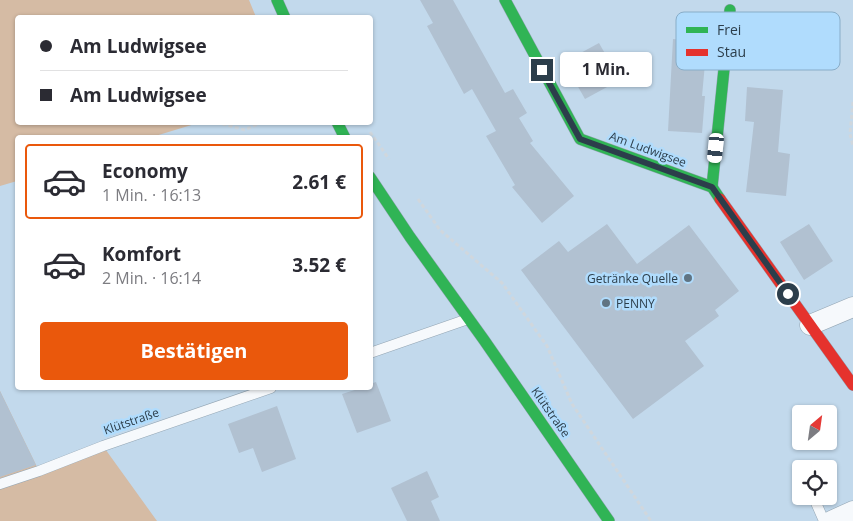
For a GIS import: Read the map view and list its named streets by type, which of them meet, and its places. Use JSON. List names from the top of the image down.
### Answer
{
  "streets": {
    "street": ["Am Ludwigsee", "Klütstraße"]
  },
  "places": ["Getränke Quelle", "PENNY"],
  "legend": ["Frei", "Stau"],
  "north": "top right",
  "page": {
    "banner": ["Am Ludwigsee", "Am Ludwigsee"],
    "bubble": "1 Min.",
    "list": [
      {
        "name": "Economy",
        "note": "1 Min. · 16:13",
        "value": "2.61 €"
      },
      {
        "name": "Komfort",
        "note": "2 Min. · 16:14",
        "value": "3.52 €"
      }
    ],
    "buttons": "Bestätigen"
  }
}
